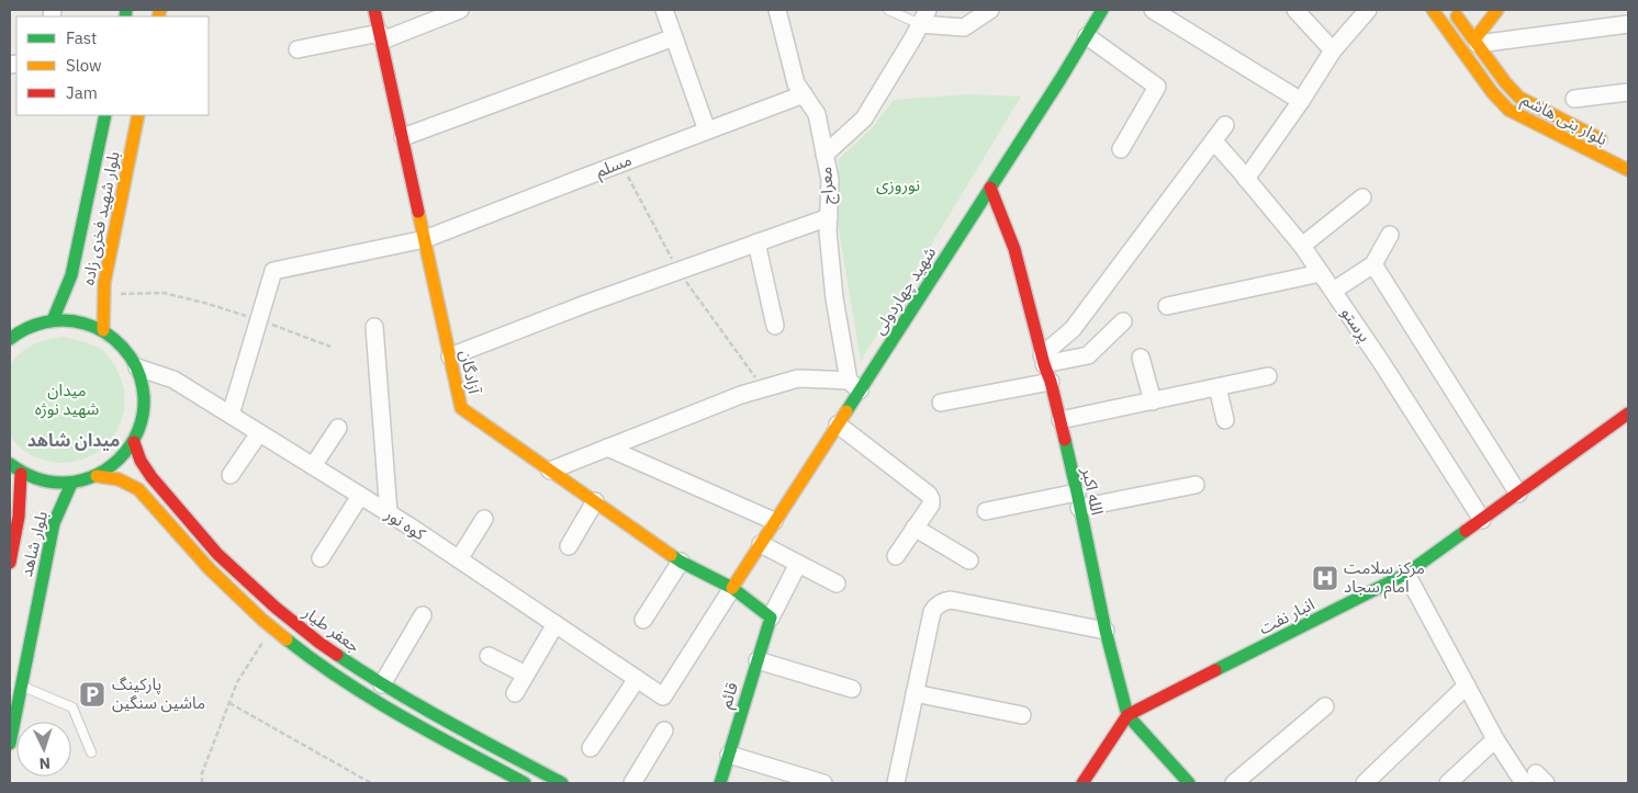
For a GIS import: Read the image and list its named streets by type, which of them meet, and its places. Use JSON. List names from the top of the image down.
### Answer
{
  "streets": {
    "street": [
      "بلوار بنی هاشم",
      "مسلم",
      "معراج",
      "بلوار شهید فخری زاده",
      "شهید چهاردولی",
      "پرستو",
      "آزادگان",
      "الله اکبر",
      "کوه نور",
      "بلوار شاهد",
      "انبار نفت",
      "جعفر طیار",
      "قائم"
    ]
  },
  "crossings": [
    ["مسلم", "آزادگان"],
    ["معراج", "شهید چهاردولی"],
    ["شهید چهاردولی", "آزادگان"],
    ["شهید چهاردولی", "الله اکبر"],
    ["شهید چهاردولی", "کوه نور"],
    ["پرستو", "انبار نفت"],
    ["آزادگان", "کوه نور"],
    ["آزادگان", "قائم"],
    ["الله اکبر", "انبار نفت"]
  ],
  "districts": ["میدان شاهد"],
  "parks": ["نوروزی", "میدان شهید نوژه"],
  "places": {
    "hospital": ["مرکز سلامت امام سجاد"],
    "parking": ["پارکینگ ماشین سنگین"]
  },
  "legend": ["Fast", "Slow", "Jam"],
  "north": "bottom"
}
